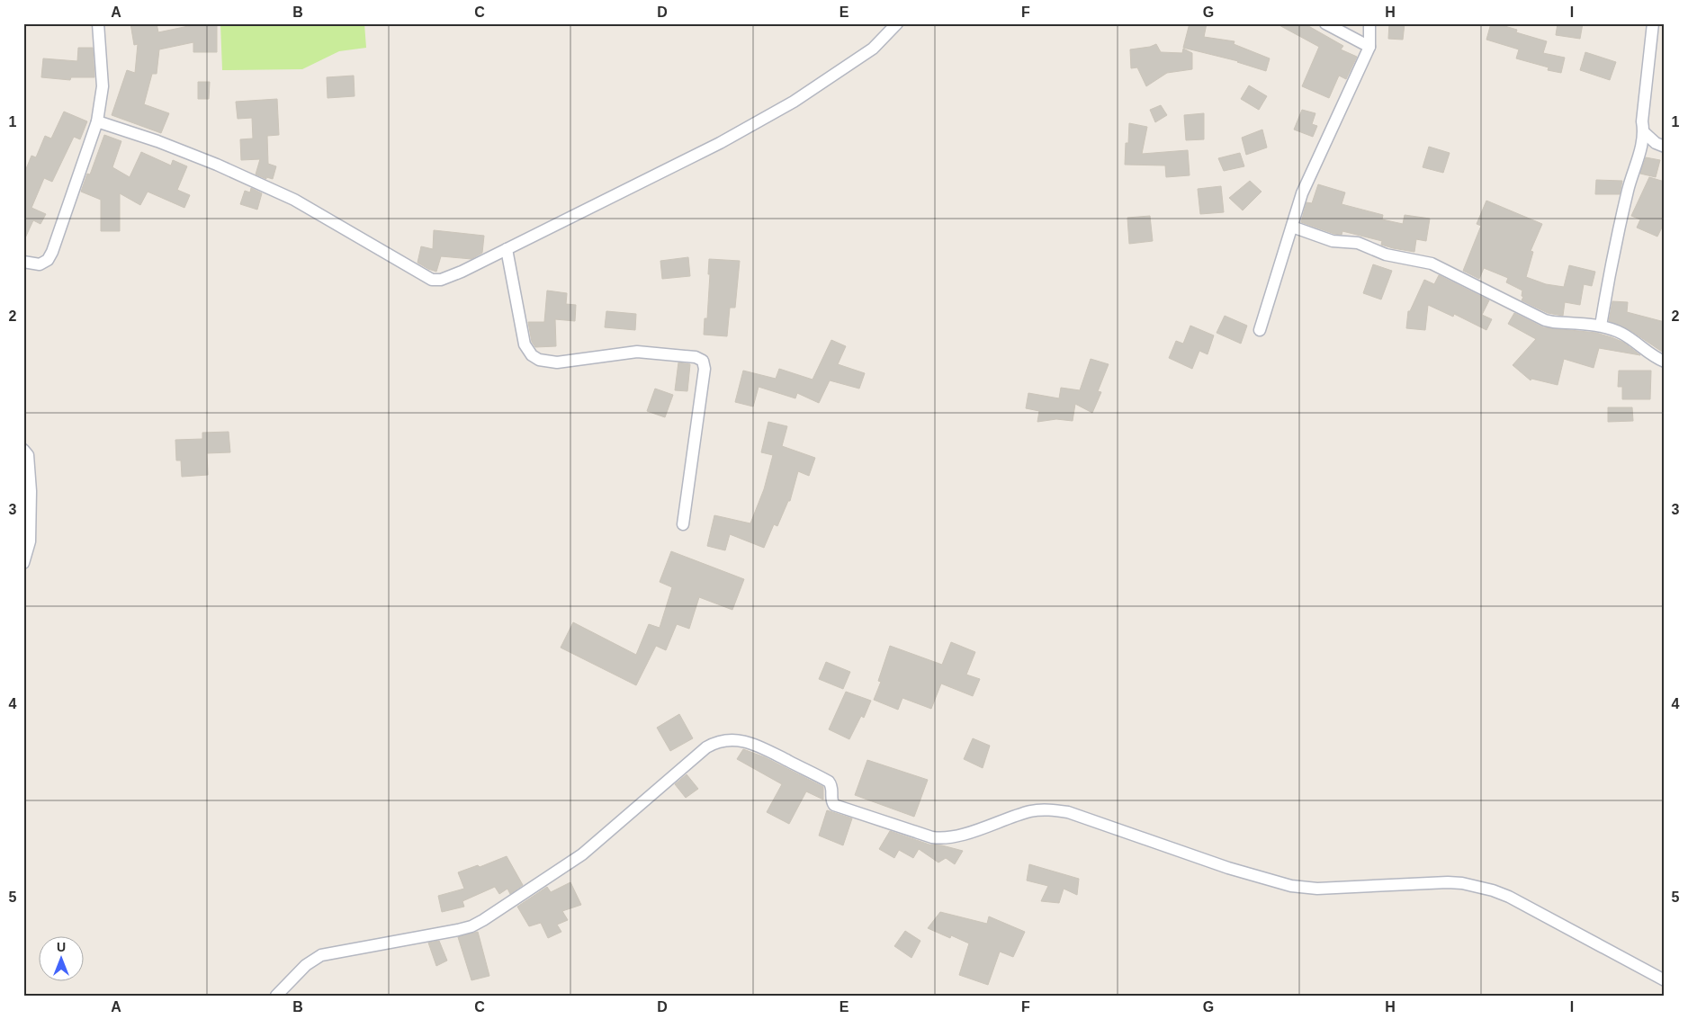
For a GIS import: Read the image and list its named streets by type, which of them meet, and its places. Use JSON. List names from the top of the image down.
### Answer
{
  "north": "top",
  "grid": {
    "columns": [
      "A",
      "B",
      "C",
      "D",
      "E",
      "F",
      "G",
      "H",
      "I"
    ],
    "rows": [
      "1",
      "2",
      "3",
      "4",
      "5"
    ]
  }
}
